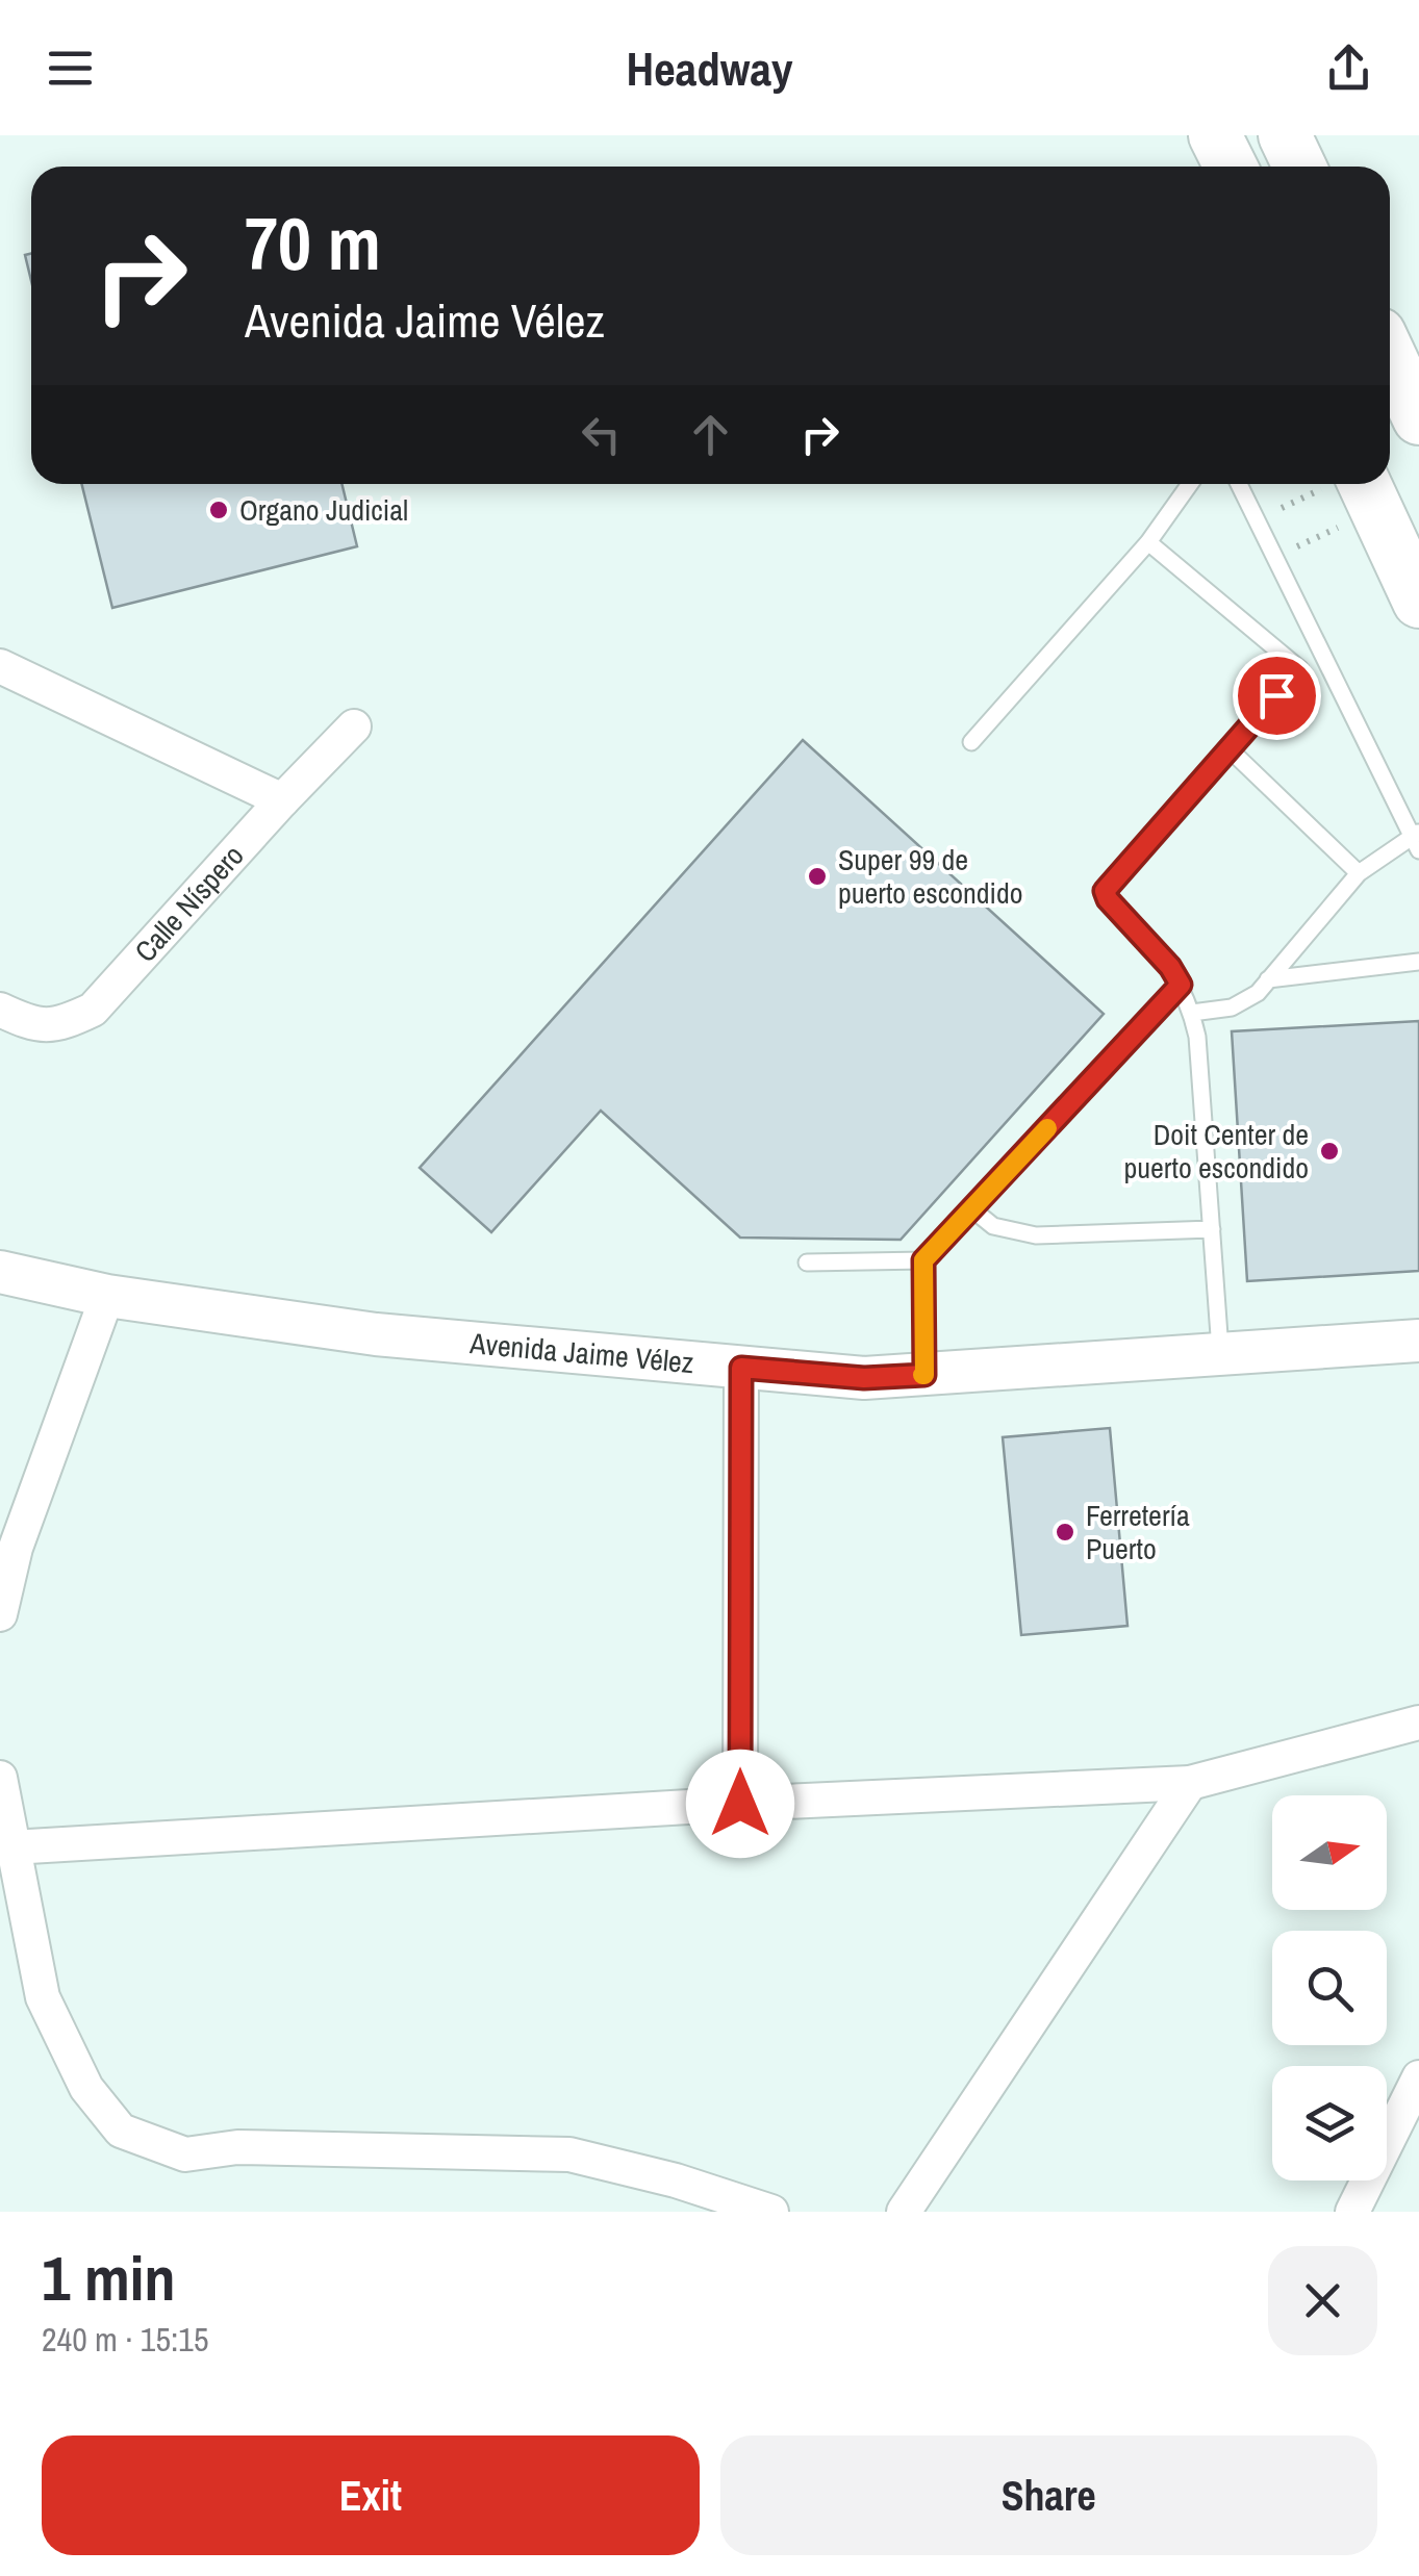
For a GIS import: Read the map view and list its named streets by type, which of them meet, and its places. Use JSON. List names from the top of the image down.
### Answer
{
  "streets": {
    "street": ["Calle Níspero", "Avenida Jaime Vélez"]
  },
  "places": [
    "Organo Judicial",
    "Super 99 de puerto escondido",
    "Doit Center de puerto escondido",
    "Ferretería Puerto"
  ],
  "north": "right",
  "page": {
    "header": "Headway",
    "turn": ["70 m", "Avenida Jaime Vélez"],
    "heading": ["1 min", "240 m · 15:15"],
    "buttons": ["Exit", "Share"]
  }
}
